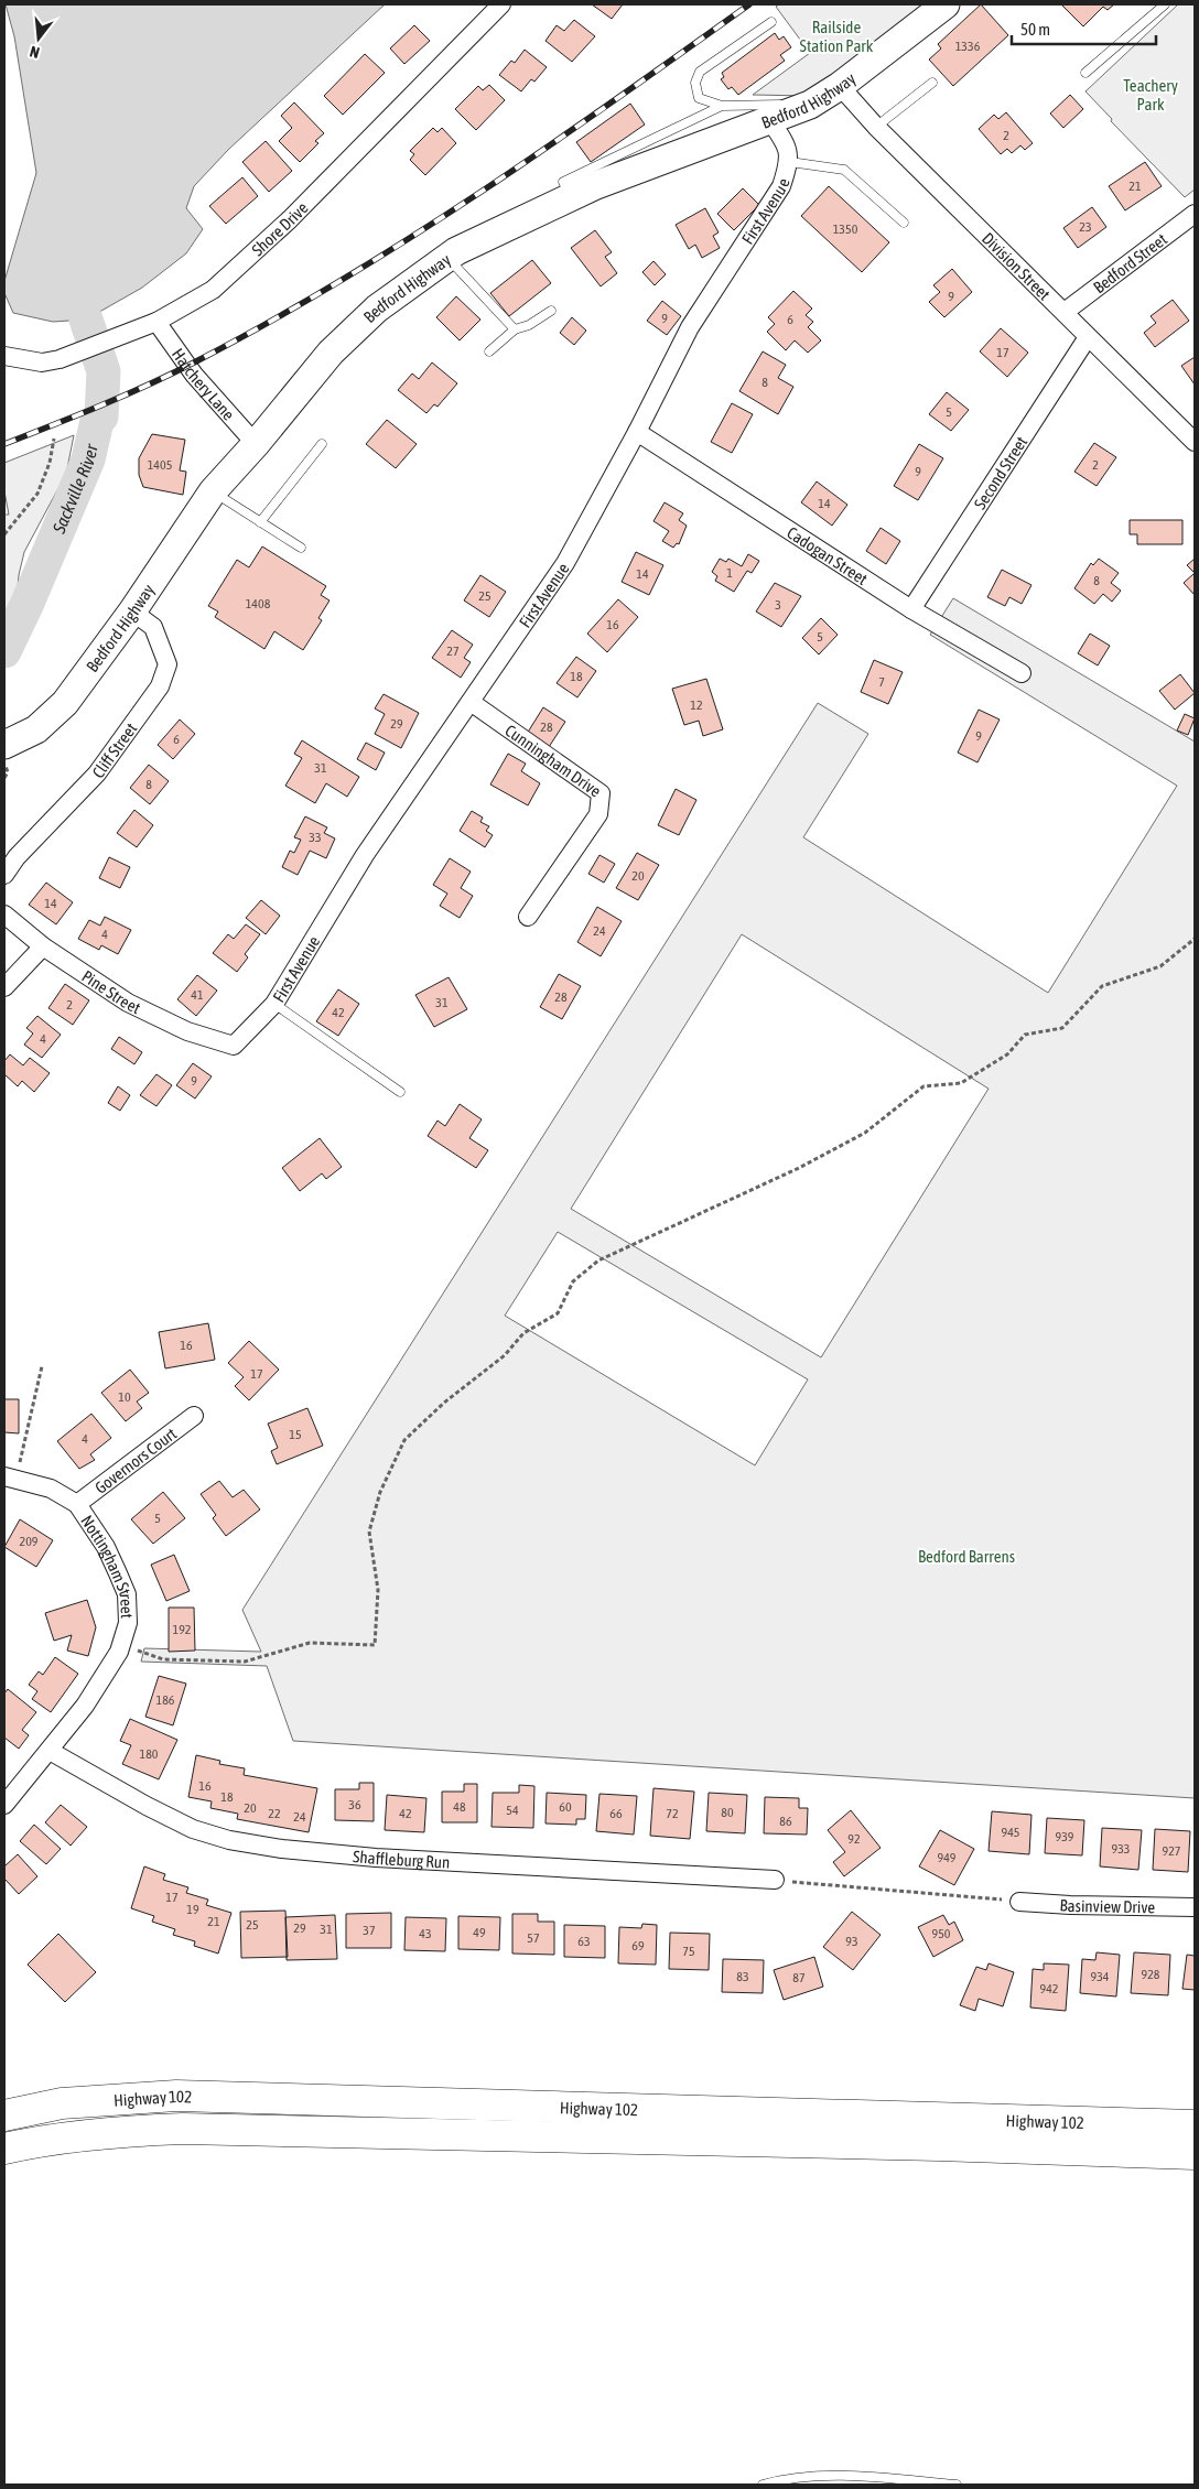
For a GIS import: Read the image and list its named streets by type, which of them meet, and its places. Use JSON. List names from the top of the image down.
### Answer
{
  "streets": {
    "highway": ["Highway 102"],
    "main road": ["Bedford Highway"],
    "street": [
      "First Avenue",
      "Shore Drive",
      "Bedford Street",
      "Division Street",
      "Hatchery Lane",
      "Second Street",
      "Cadogan Street",
      "Cliff Street",
      "Cunningham Drive",
      "Pine Street",
      "Governors Court",
      "Nottingham Street",
      "Shaffleburg Run",
      "Basinview Drive"
    ]
  },
  "crossings": [
    ["Bedford Highway", "First Avenue"],
    ["Bedford Highway", "Division Street"],
    ["Bedford Highway", "Hatchery Lane"],
    ["Bedford Highway", "Cliff Street"],
    ["First Avenue", "Cadogan Street"],
    ["First Avenue", "Cunningham Drive"],
    ["First Avenue", "Pine Street"],
    ["Shore Drive", "Hatchery Lane"],
    ["Bedford Street", "Division Street"],
    ["Division Street", "Second Street"],
    ["Second Street", "Cadogan Street"],
    ["Governors Court", "Nottingham Street"],
    ["Nottingham Street", "Shaffleburg Run"]
  ],
  "water": ["Sackville River"],
  "parks": ["Railside Station Park", "Teachery Park", "Bedford Barrens"],
  "house_numbers": [
    "1336",
    "2",
    "21",
    "23",
    "1350",
    "9",
    "9",
    "6",
    "17",
    "8",
    "5",
    "1405",
    "2",
    "9",
    "14",
    "1",
    "14",
    "8",
    "25",
    "1408",
    "3",
    "16",
    "5",
    "27",
    "18",
    "7",
    "12",
    "29",
    "28",
    "9",
    "6",
    "31",
    "8",
    "33",
    "20",
    "14",
    "24",
    "4",
    "41",
    "28",
    "31",
    "2",
    "42",
    "4",
    "9",
    "16",
    "17",
    "10",
    "15",
    "4",
    "5",
    "209",
    "192",
    "186",
    "180",
    "16",
    "18",
    "36",
    "48",
    "60",
    "20",
    "54",
    "80",
    "22",
    "42",
    "66",
    "72",
    "24",
    "86",
    "945",
    "939",
    "92",
    "933",
    "927",
    "949",
    "17",
    "19",
    "21",
    "25",
    "29",
    "31",
    "37",
    "49",
    "43",
    "950",
    "57",
    "63",
    "93",
    "69",
    "75",
    "928",
    "83",
    "934",
    "87",
    "942"
  ],
  "scale_bar": "50 m",
  "north": "bottom"
}
